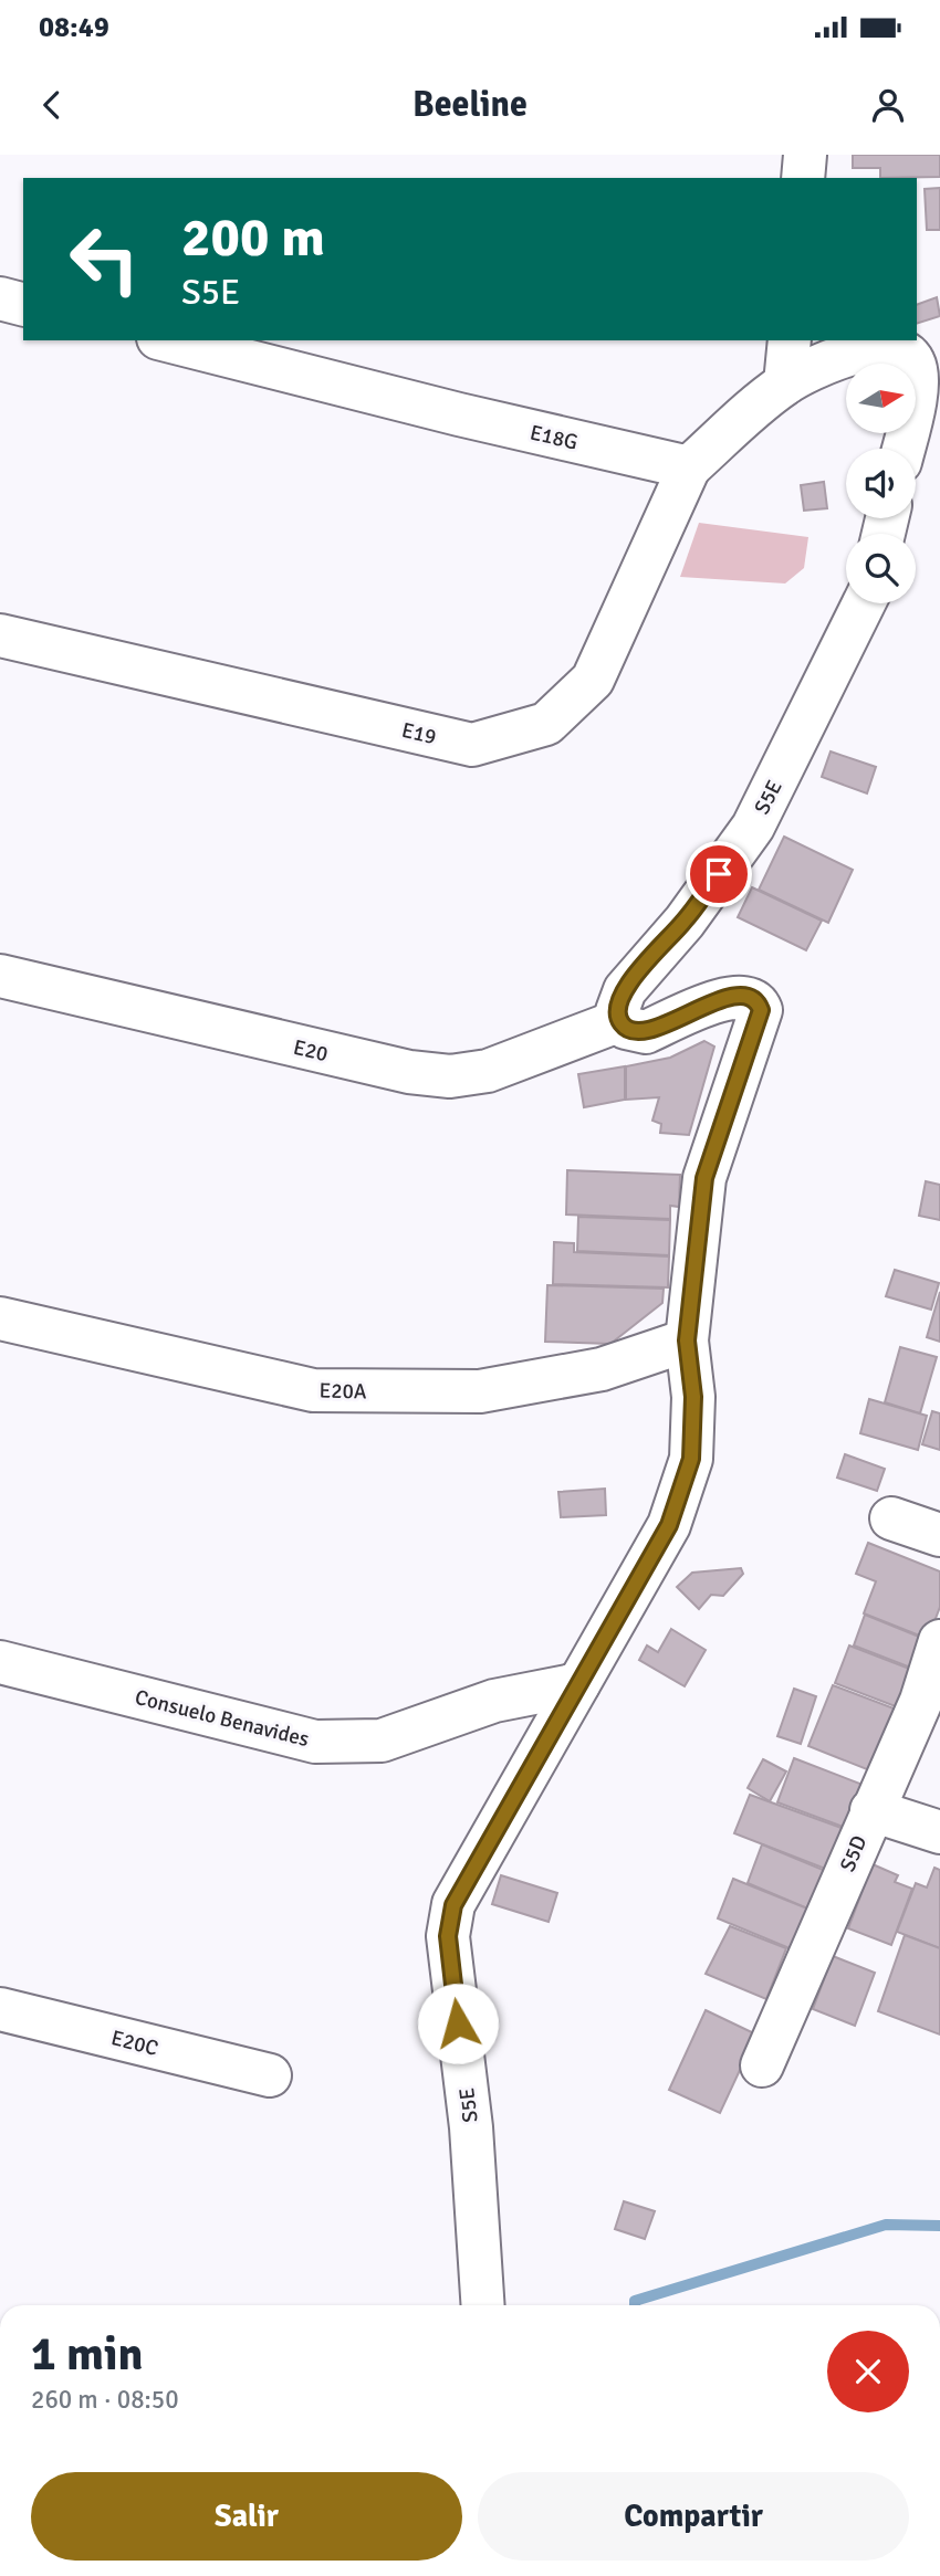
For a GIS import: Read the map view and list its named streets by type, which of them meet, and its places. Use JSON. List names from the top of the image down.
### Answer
{
  "streets": {
    "street": [
      "E18G",
      "E19",
      "S5E",
      "E20",
      "E20A",
      "Consuelo Benavides",
      "S5D",
      "E20C"
    ]
  },
  "crossings": [
    ["E18G", "E19"],
    ["S5E", "E20"],
    ["S5E", "E20A"],
    ["S5E", "Consuelo Benavides"]
  ],
  "north": "right",
  "page": {
    "status": "08:49",
    "header": "Beeline",
    "turn": ["200 m", "S5E"],
    "heading": ["1 min", "260 m · 08:50"],
    "buttons": ["Salir", "Compartir"]
  }
}
